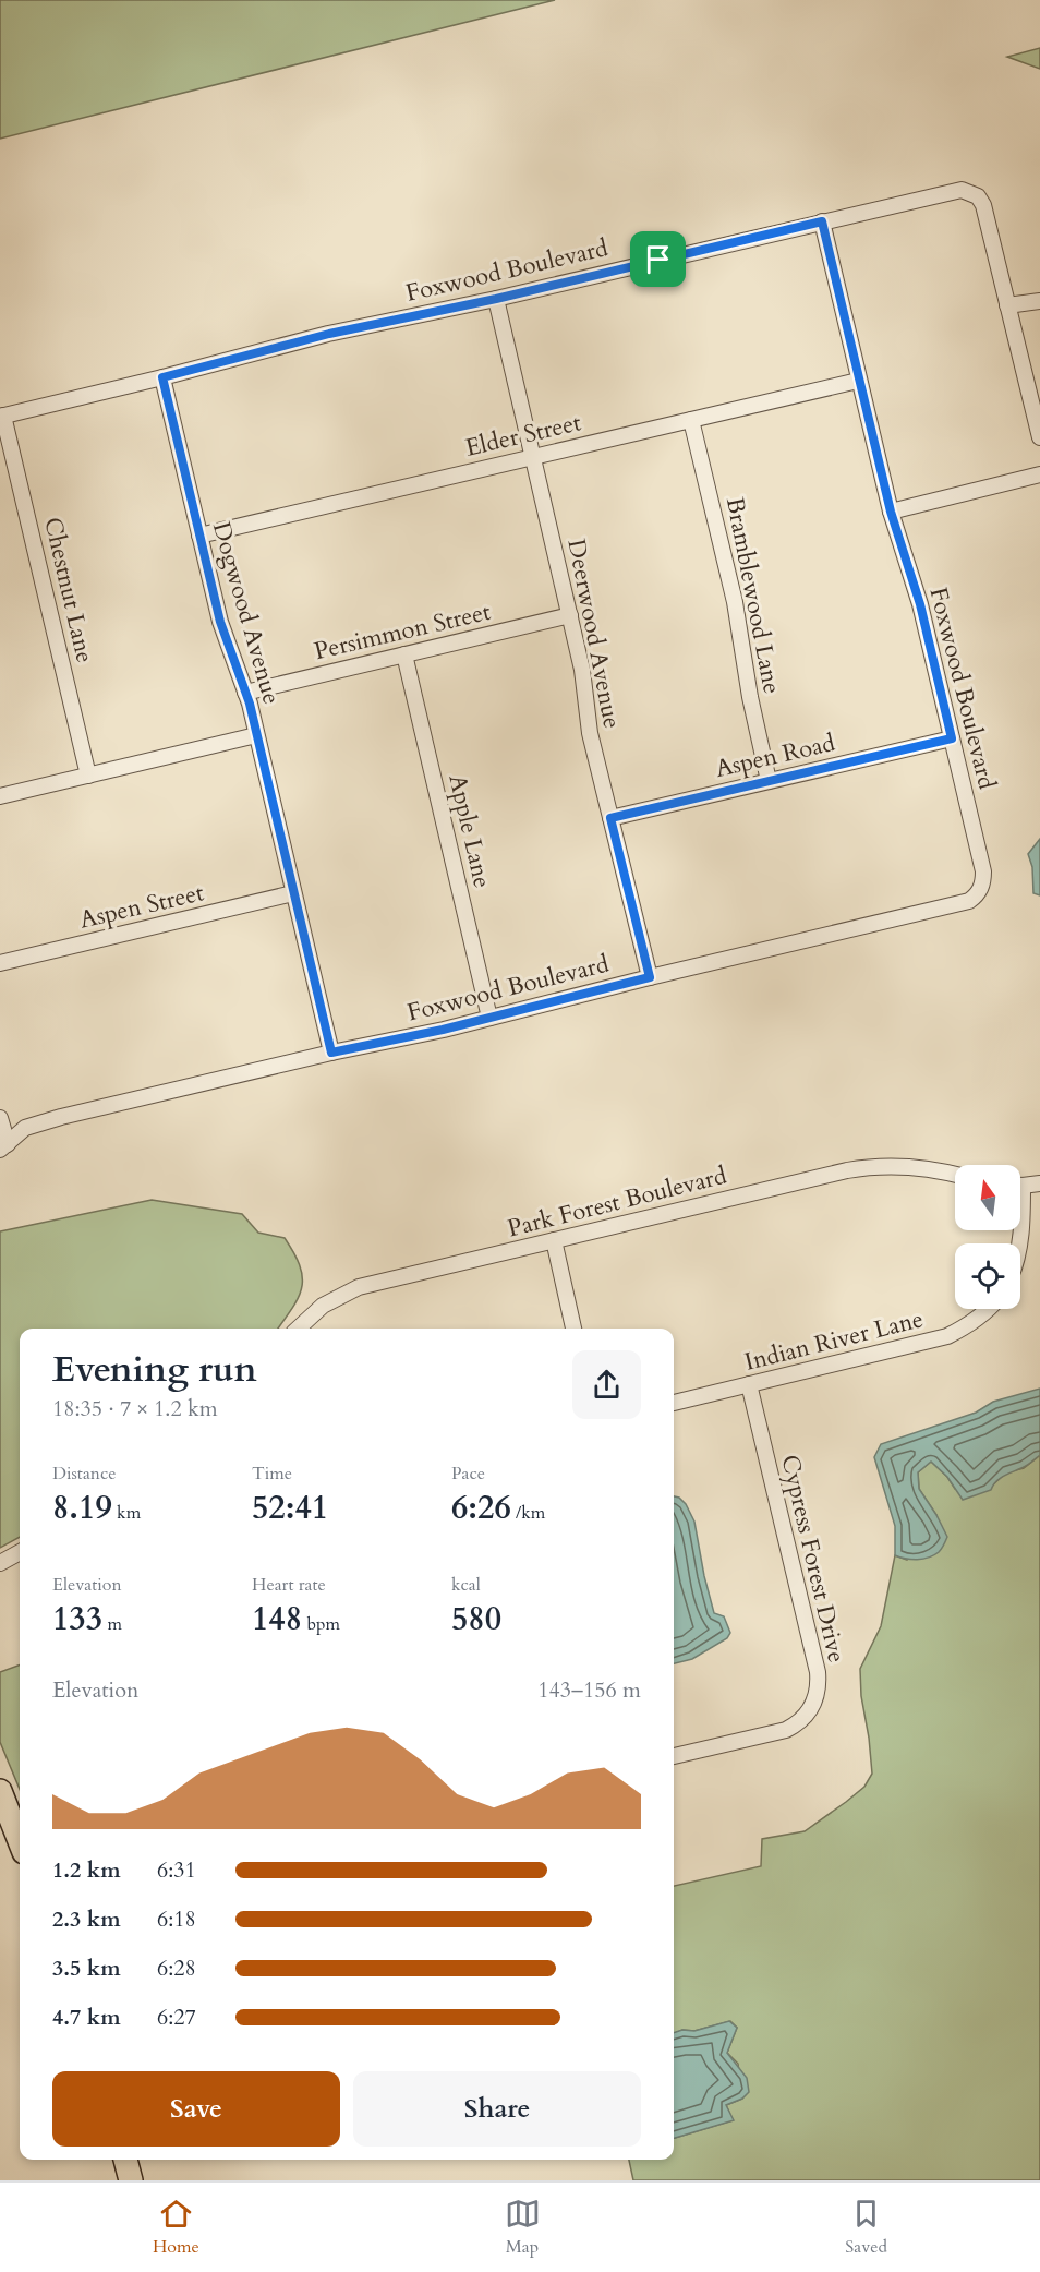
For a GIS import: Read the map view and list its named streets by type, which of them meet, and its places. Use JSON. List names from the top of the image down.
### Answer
{
  "streets": {
    "street": [
      "Foxwood Boulevard",
      "Elder Street",
      "Chestnut Lane",
      "Bramblewood Lane",
      "Dogwood Avenue",
      "Persimmon Street",
      "Deerwood Avenue",
      "Aspen Road",
      "Apple Lane",
      "Aspen Street",
      "Park Forest Boulevard",
      "Indian River Lane",
      "Cypress Forest Drive"
    ]
  },
  "crossings": [
    ["Foxwood Boulevard", "Elder Street"],
    ["Foxwood Boulevard", "Chestnut Lane"],
    ["Foxwood Boulevard", "Dogwood Avenue"],
    ["Foxwood Boulevard", "Deerwood Avenue"],
    ["Foxwood Boulevard", "Aspen Road"],
    ["Foxwood Boulevard", "Apple Lane"],
    ["Elder Street", "Bramblewood Lane"],
    ["Elder Street", "Dogwood Avenue"],
    ["Elder Street", "Deerwood Avenue"],
    ["Bramblewood Lane", "Aspen Road"],
    ["Dogwood Avenue", "Persimmon Street"],
    ["Dogwood Avenue", "Aspen Street"],
    ["Persimmon Street", "Deerwood Avenue"],
    ["Persimmon Street", "Apple Lane"],
    ["Deerwood Avenue", "Aspen Road"],
    ["Indian River Lane", "Cypress Forest Drive"]
  ],
  "north": "top",
  "page": {
    "heading": ["Evening run", "18:35 · 7 × 1.2 km"],
    "stats": [
      ["Distance", "8.19 km"],
      ["Time", "52:41"],
      ["Pace", "6:26 /km"],
      ["Elevation", "133 m"],
      ["Heart rate", "148 bpm"],
      ["kcal", "580"]
    ],
    "chart": ["Elevation", "143–156 m"],
    "list": [
      {
        "name": "1.2 km",
        "note": "6:31"
      },
      {
        "name": "2.3 km",
        "note": "6:18"
      },
      {
        "name": "3.5 km",
        "note": "6:28"
      },
      {
        "name": "4.7 km",
        "note": "6:27"
      }
    ],
    "buttons": ["Save", "Share"],
    "tabs": ["Home", "Map", "Saved"]
  }
}
